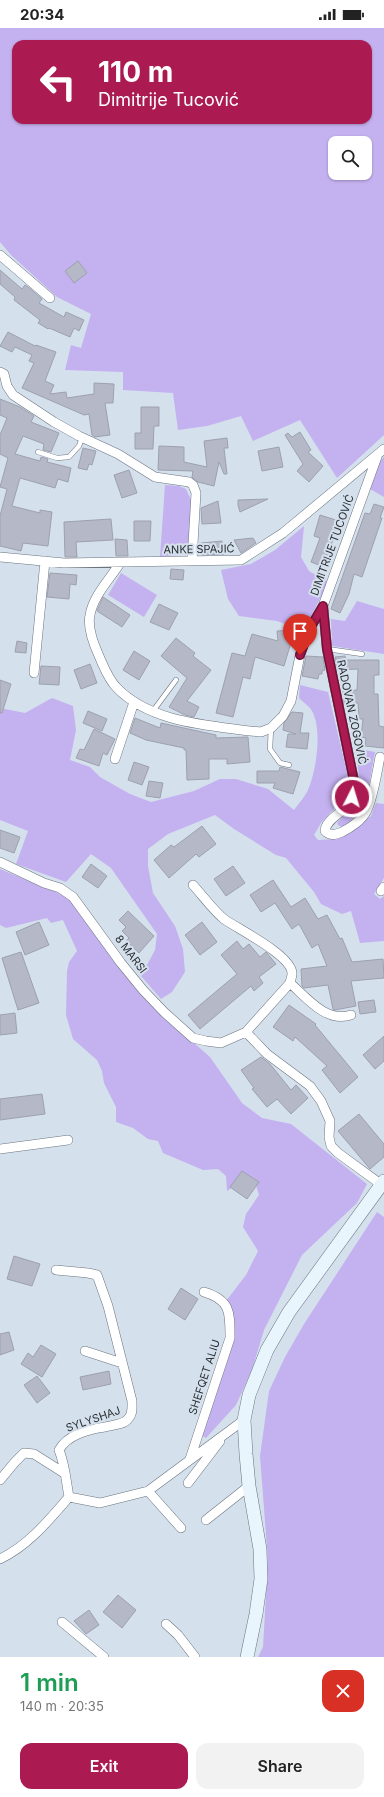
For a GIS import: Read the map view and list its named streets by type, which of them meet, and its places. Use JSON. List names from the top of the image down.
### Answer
{
  "streets": {
    "street": [
      "DIMITRIJE TUCOVIĆ",
      "ANKE SPAJIĆ",
      "RADOVAN ZOGOVIĆ",
      "8 MARSI",
      "SHEFQET ALIU",
      "SYLYSHAJ"
    ]
  },
  "crossings": [
    ["DIMITRIJE TUCOVIĆ", "ANKE SPAJIĆ"],
    ["DIMITRIJE TUCOVIĆ", "RADOVAN ZOGOVIĆ"]
  ],
  "page": {
    "status": "20:34",
    "turn": ["110 m", "Dimitrije Tucović"],
    "heading": ["1 min", "140 m · 20:35"],
    "buttons": ["Exit", "Share"]
  }
}
